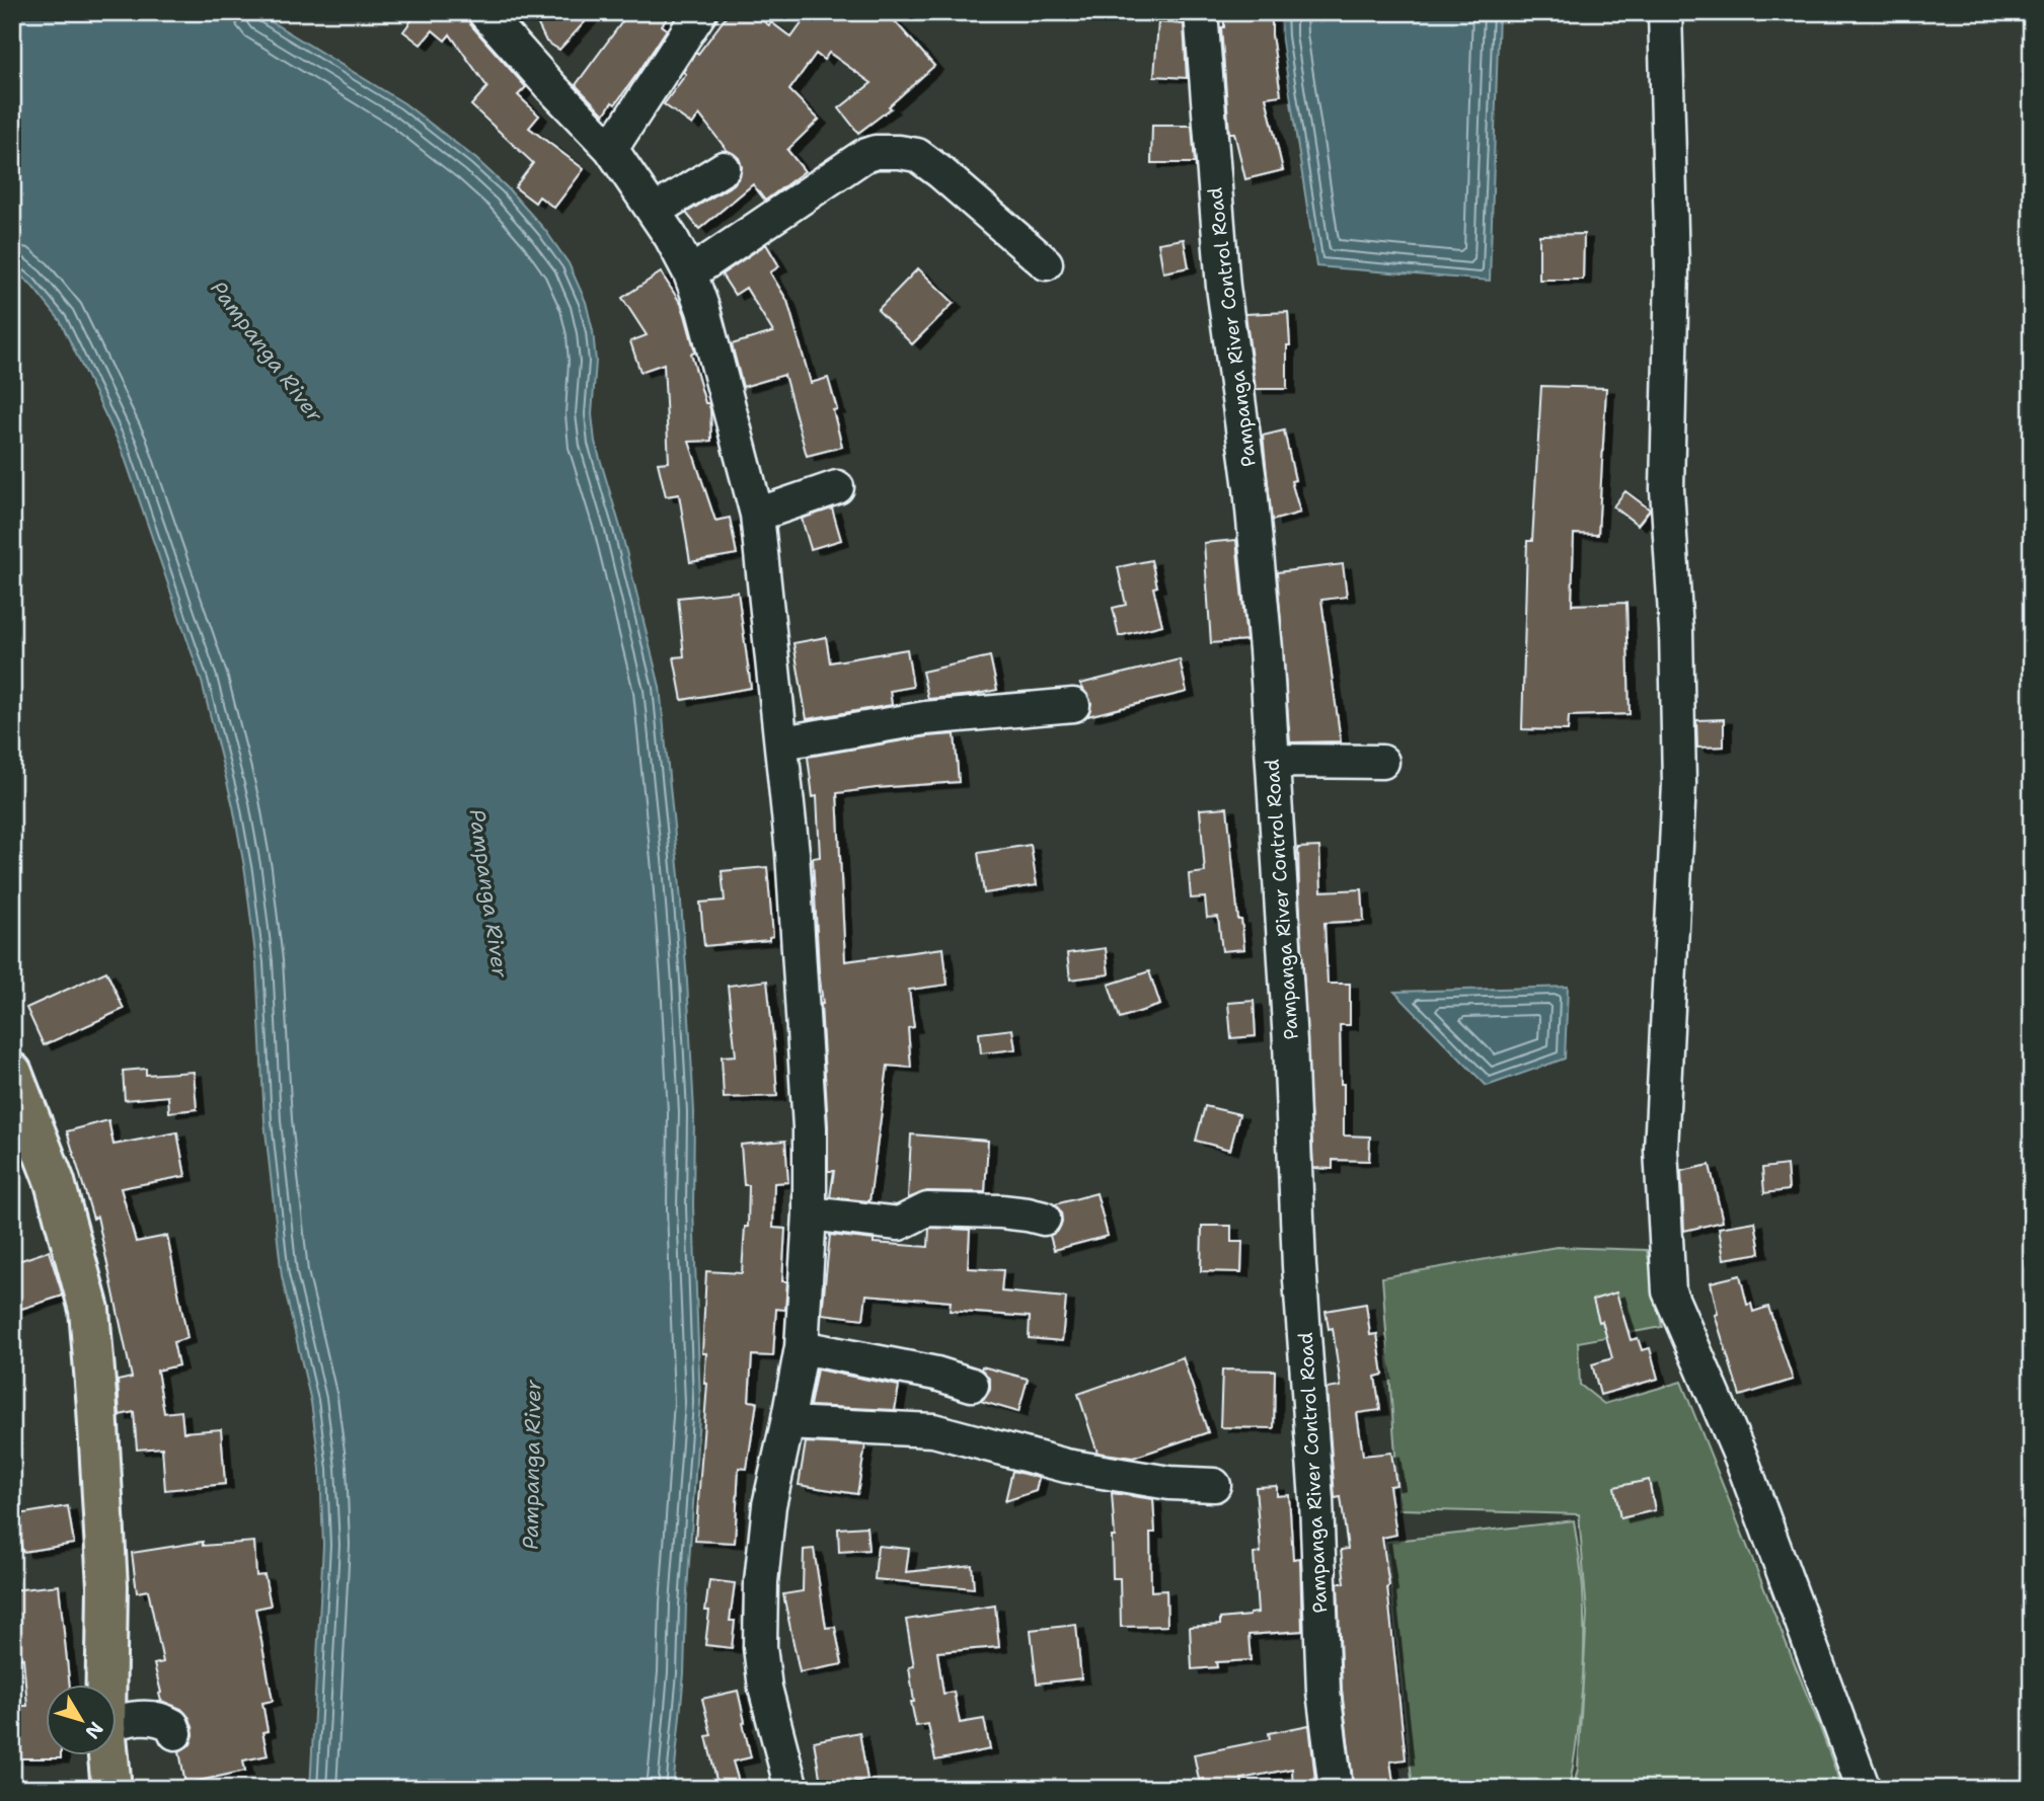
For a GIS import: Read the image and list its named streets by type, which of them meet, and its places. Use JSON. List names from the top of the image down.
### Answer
{
  "streets": {
    "street": ["Pampanga River Control Road"]
  },
  "water": ["Pampanga River"],
  "north": "bottom right"
}
